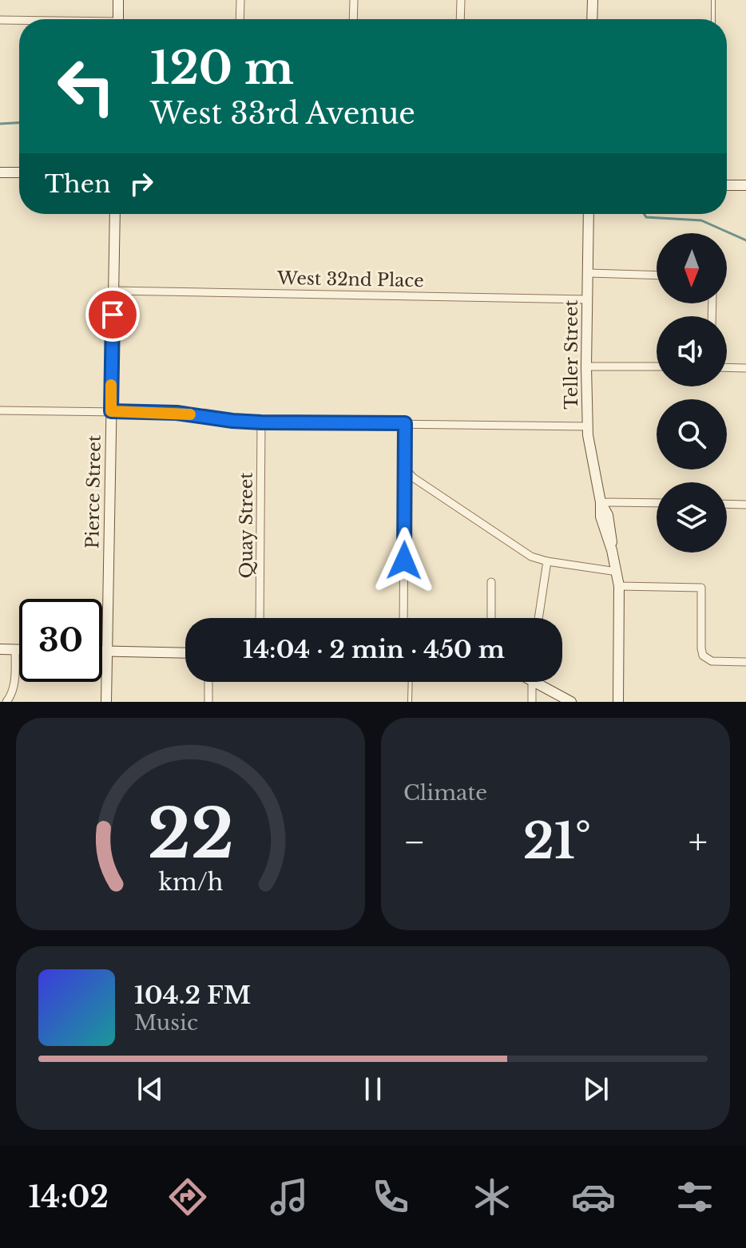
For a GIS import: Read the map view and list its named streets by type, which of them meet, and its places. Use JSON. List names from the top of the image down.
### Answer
{
  "streets": {
    "street": [
      "West 32nd Place",
      "Teller Street",
      "Pierce Street",
      "Quay Street"
    ]
  },
  "crossings": [
    ["West 32nd Place", "Teller Street"],
    ["West 32nd Place", "Pierce Street"]
  ],
  "north": "bottom",
  "page": {
    "turn": ["120 m", "West 33rd Avenue"],
    "then": "Then",
    "limit": "30",
    "trip": "14:04 · 2 min · 450 m",
    "tile": "Climate",
    "heat": ["−", "21°", "+"],
    "song": ["104.2 FM", "Music"],
    "tabs": "14:02",
    "gauge": ["22", "km/h"]
  }
}
